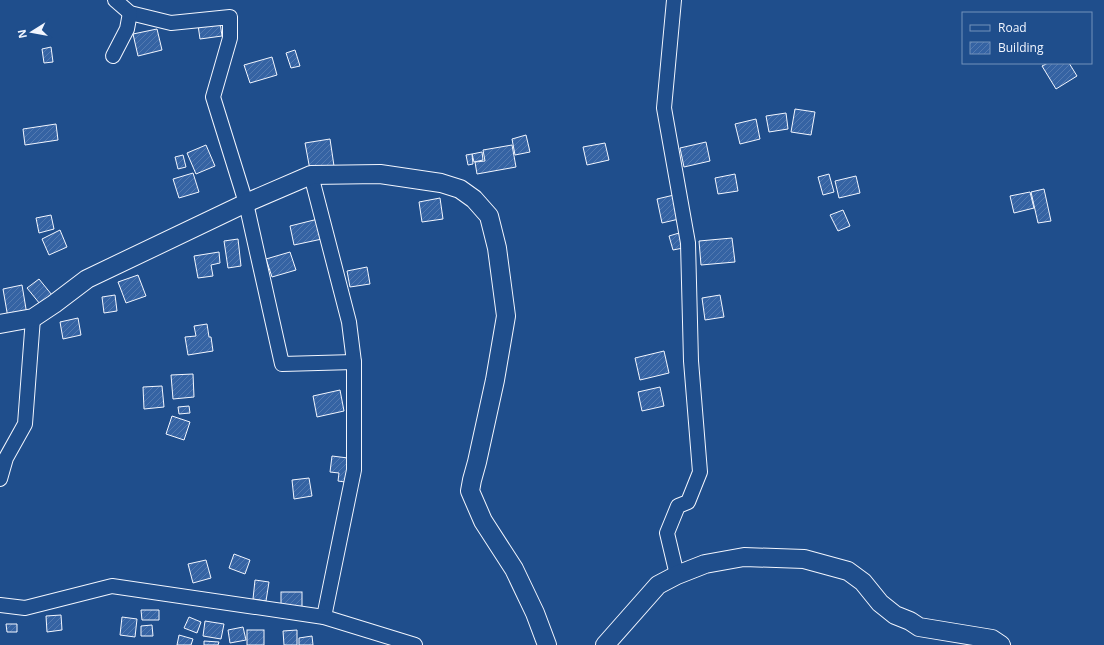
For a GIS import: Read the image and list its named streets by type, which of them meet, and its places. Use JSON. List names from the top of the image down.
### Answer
{
  "legend": ["Road", "Building"],
  "north": "left"
}
